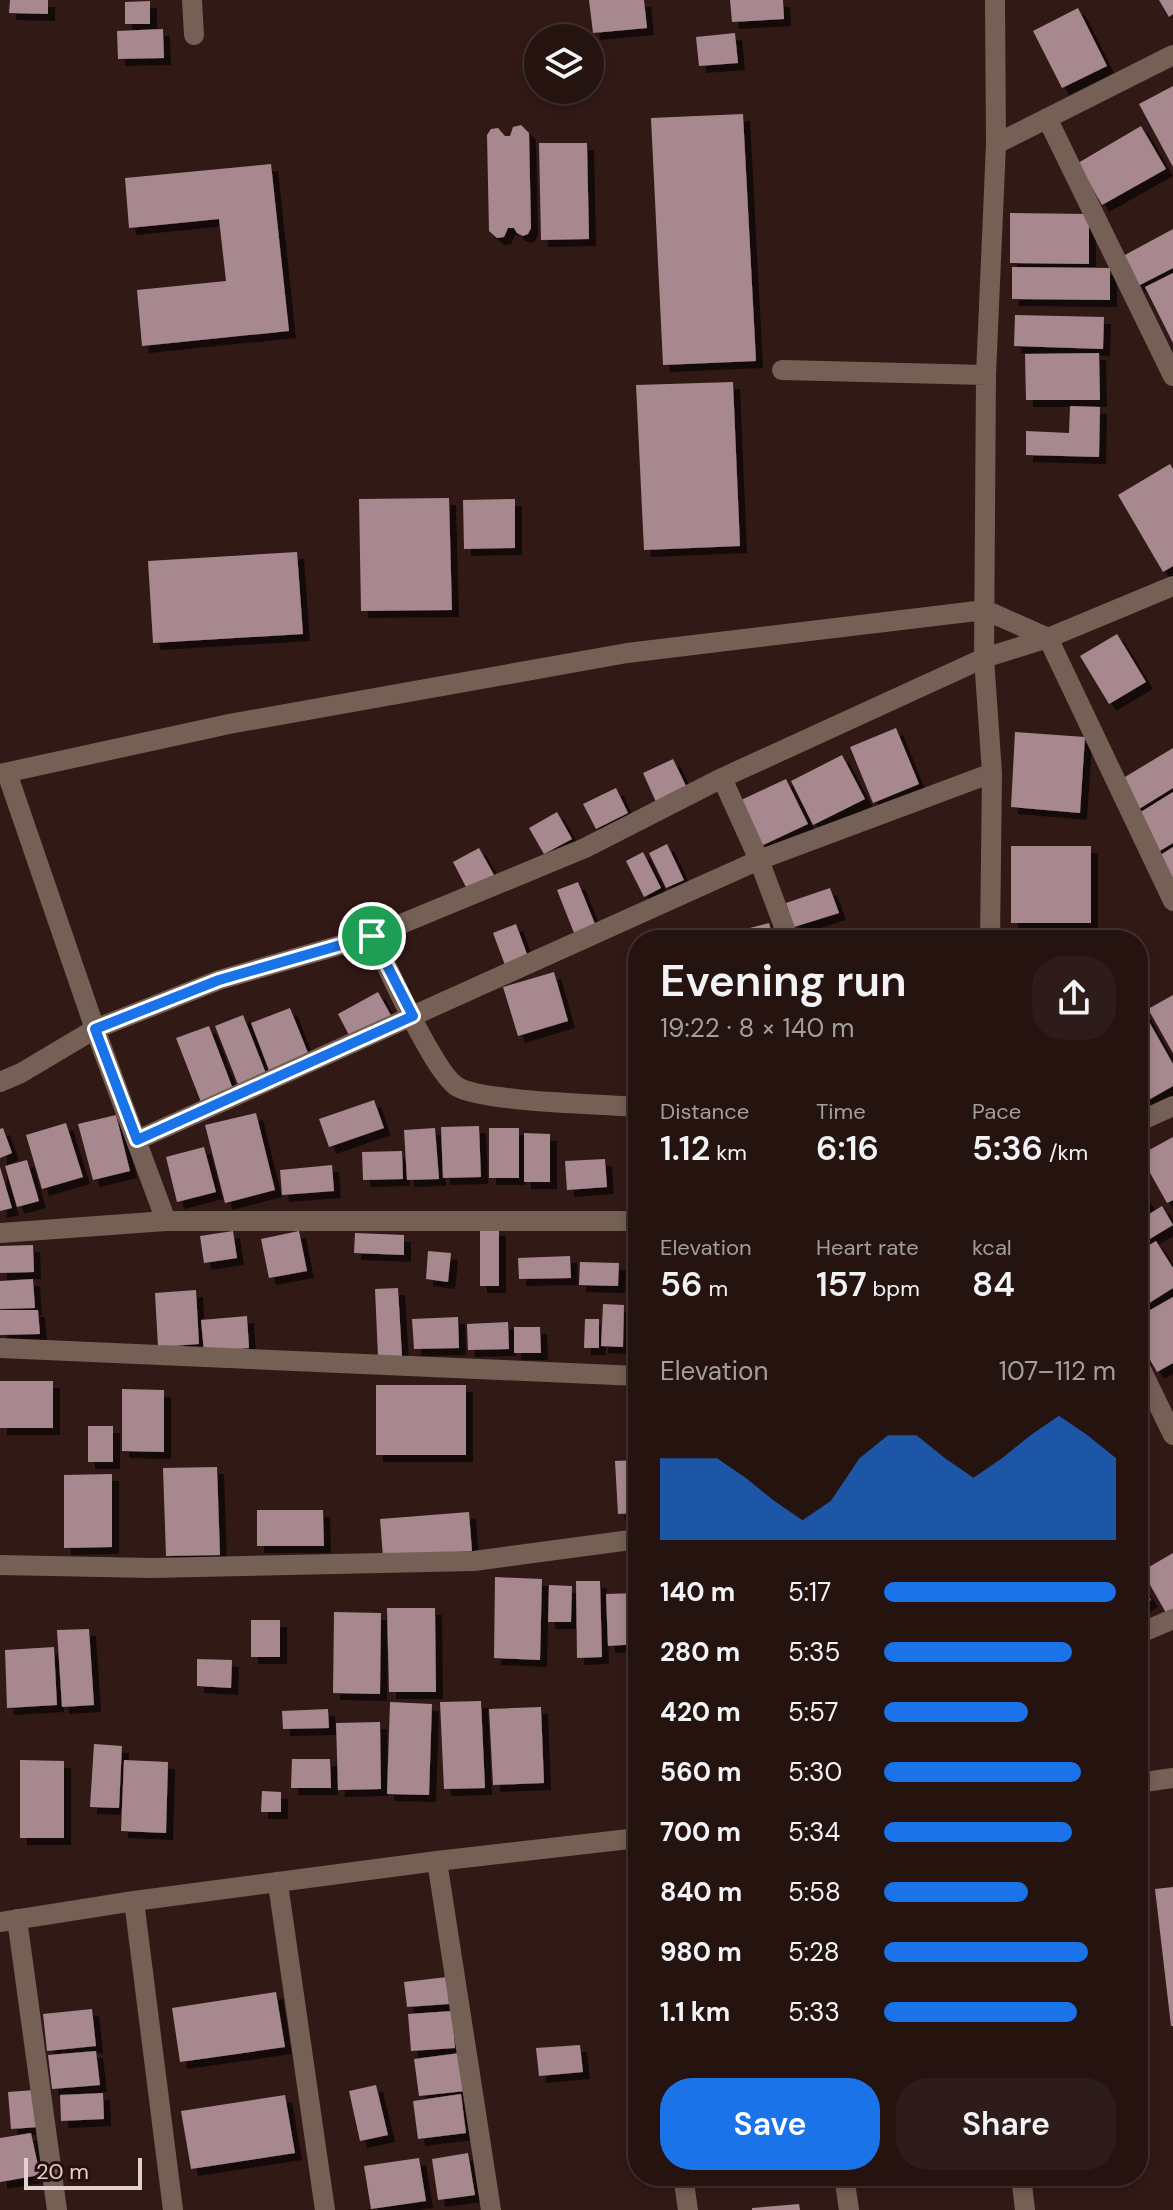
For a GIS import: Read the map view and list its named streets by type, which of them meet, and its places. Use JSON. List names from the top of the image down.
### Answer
{
  "scale_bar": "20 m",
  "page": {
    "heading": ["Evening run", "19:22 · 8 × 140 m"],
    "stats": [
      ["Distance", "1.12 km"],
      ["Time", "6:16"],
      ["Pace", "5:36 /km"],
      ["Elevation", "56 m"],
      ["Heart rate", "157 bpm"],
      ["kcal", "84"]
    ],
    "chart": ["Elevation", "107–112 m"],
    "list": [
      {
        "name": "140 m",
        "note": "5:17"
      },
      {
        "name": "280 m",
        "note": "5:35"
      },
      {
        "name": "420 m",
        "note": "5:57"
      },
      {
        "name": "560 m",
        "note": "5:30"
      },
      {
        "name": "700 m",
        "note": "5:34"
      },
      {
        "name": "840 m",
        "note": "5:58"
      },
      {
        "name": "980 m",
        "note": "5:28"
      },
      {
        "name": "1.1 km",
        "note": "5:33"
      }
    ],
    "buttons": ["Save", "Share"],
    "scale": "20 m"
  }
}
